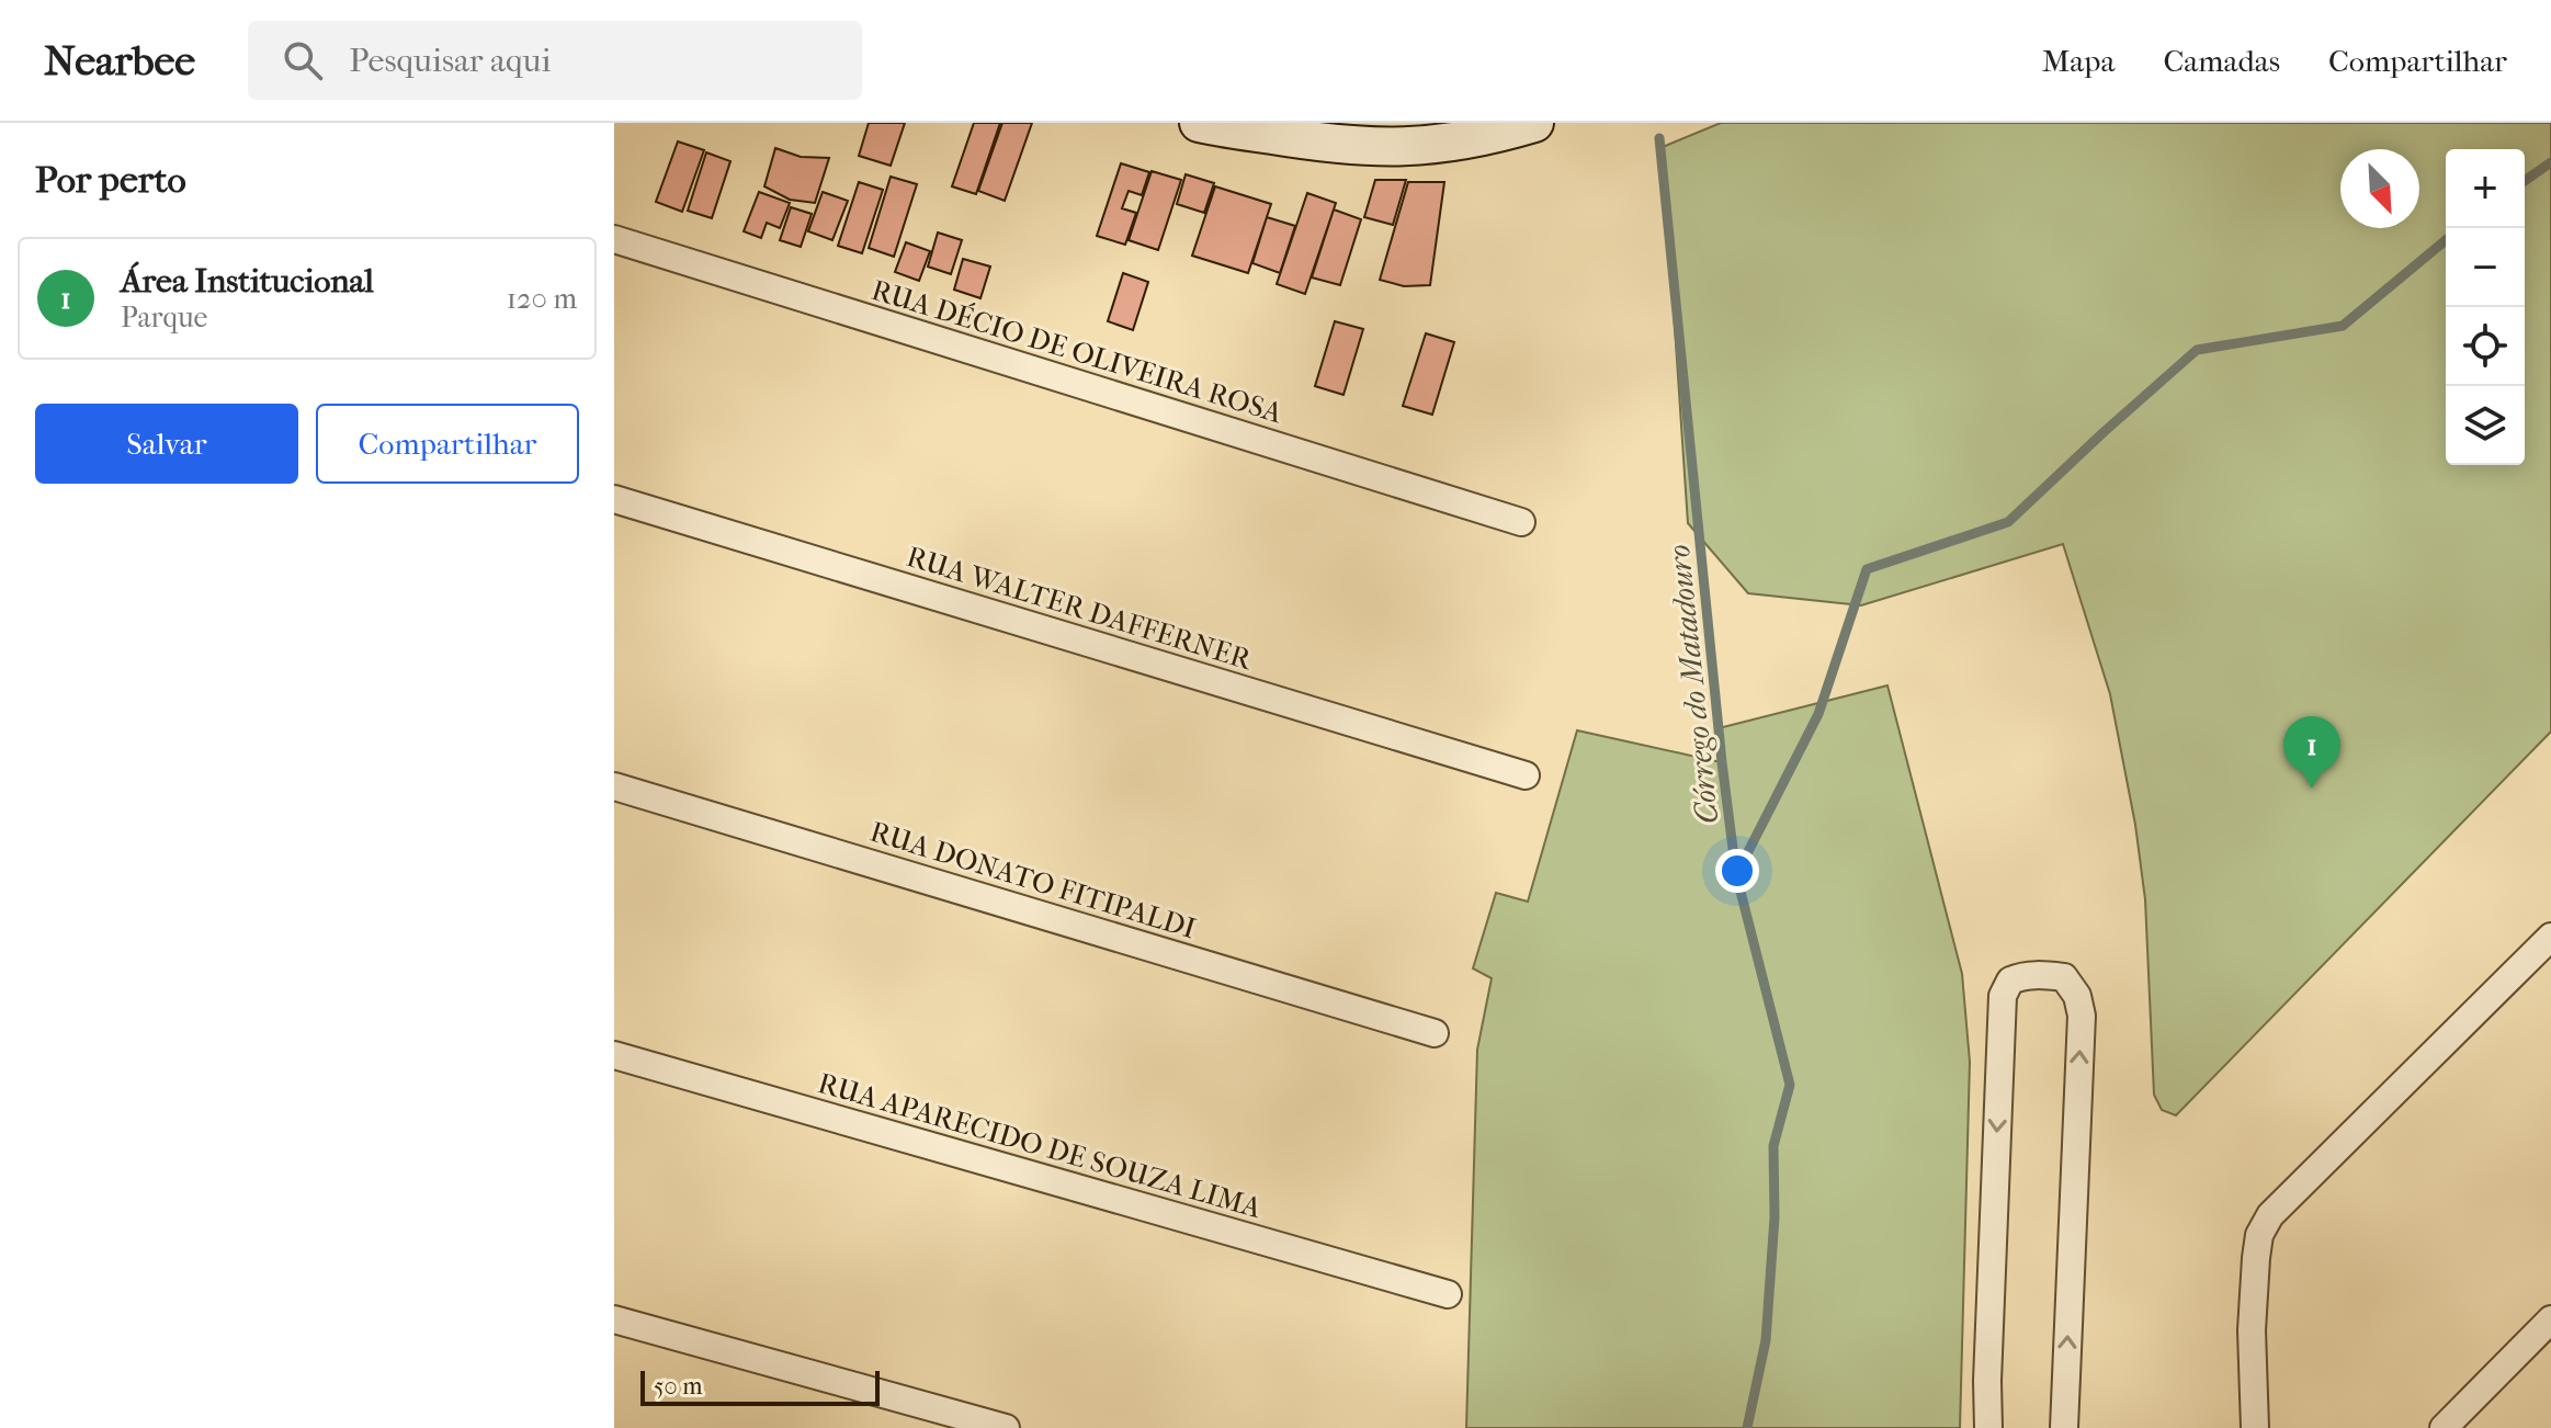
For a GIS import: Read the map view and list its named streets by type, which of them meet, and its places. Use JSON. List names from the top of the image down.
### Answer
{
  "streets": {
    "street": [
      "RUA DÉCIO DE OLIVEIRA ROSA",
      "RUA WALTER DAFFERNER",
      "RUA DONATO FITIPALDI",
      "RUA APARECIDO DE SOUZA LIMA"
    ]
  },
  "water": ["Córrego do Matadouro"],
  "scale_bar": "50 m",
  "north": "bottom right",
  "page": {
    "header": "Nearbee",
    "search": "Pesquisar aqui",
    "nav": ["Mapa", "Camadas", "Compartilhar"],
    "heading": "Por perto",
    "map_buttons": ["+", "−"],
    "list": [
      {
        "mark": "1",
        "name": "Área Institucional",
        "note": "Parque",
        "value": "120 m"
      }
    ],
    "buttons": ["Salvar", "Compartilhar"],
    "pins": "1",
    "scale": "50 m"
  }
}
